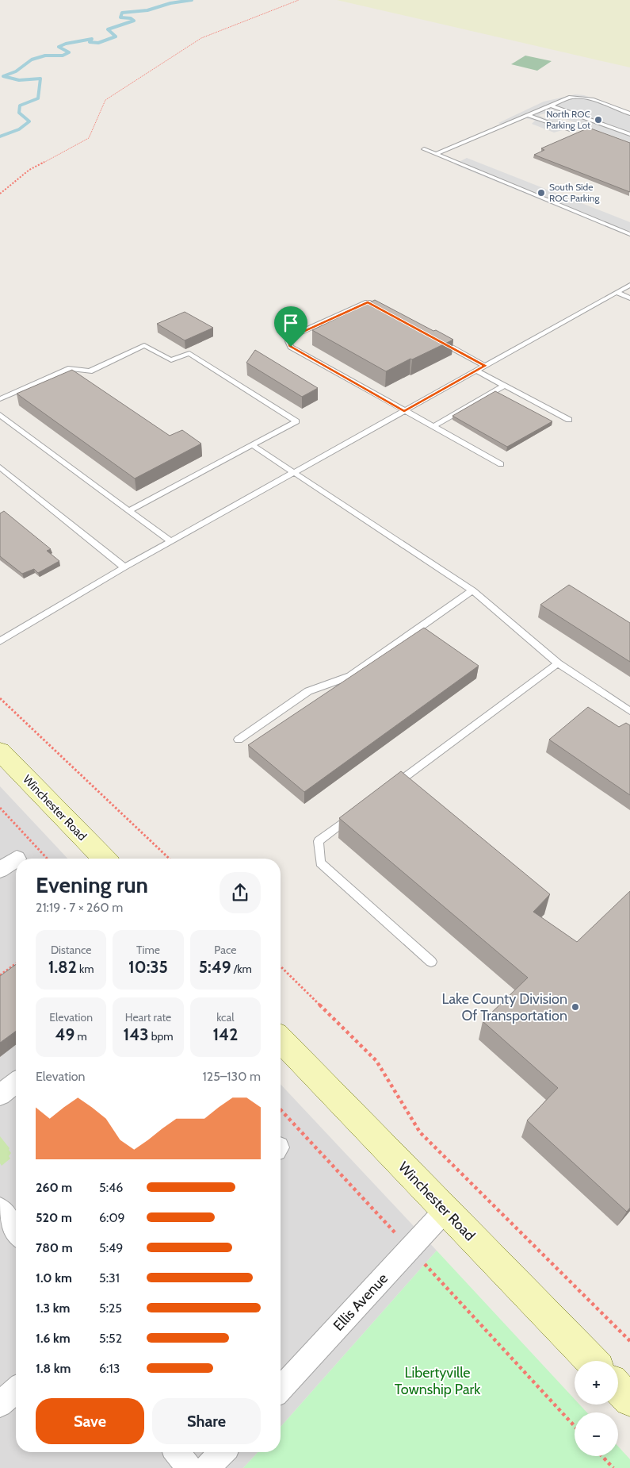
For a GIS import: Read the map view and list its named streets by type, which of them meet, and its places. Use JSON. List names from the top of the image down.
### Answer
{
  "streets": {
    "main road": ["Winchester Road"],
    "street": ["Ellis Avenue"]
  },
  "crossings": [
    ["Winchester Road", "Ellis Avenue"]
  ],
  "parks": ["Libertyville Township Park"],
  "places": ["North ROC Parking Lot", "South Side ROC Parking", "Lake County Division Of Transportation"],
  "page": {
    "heading": ["Evening run", "21:19 · 7 × 260 m"],
    "stats": [
      ["Distance", "1.82 km"],
      ["Time", "10:35"],
      ["Pace", "5:49 /km"],
      ["Elevation", "49 m"],
      ["Heart rate", "143 bpm"],
      ["kcal", "142"]
    ],
    "chart": ["Elevation", "125–130 m"],
    "list": [
      {
        "name": "260 m",
        "note": "5:46"
      },
      {
        "name": "520 m",
        "note": "6:09"
      },
      {
        "name": "780 m",
        "note": "5:49"
      },
      {
        "name": "1.0 km",
        "note": "5:31"
      },
      {
        "name": "1.3 km",
        "note": "5:25"
      },
      {
        "name": "1.6 km",
        "note": "5:52"
      },
      {
        "name": "1.8 km",
        "note": "6:13"
      }
    ],
    "map_buttons": ["+", "−"],
    "buttons": ["Save", "Share"]
  }
}
